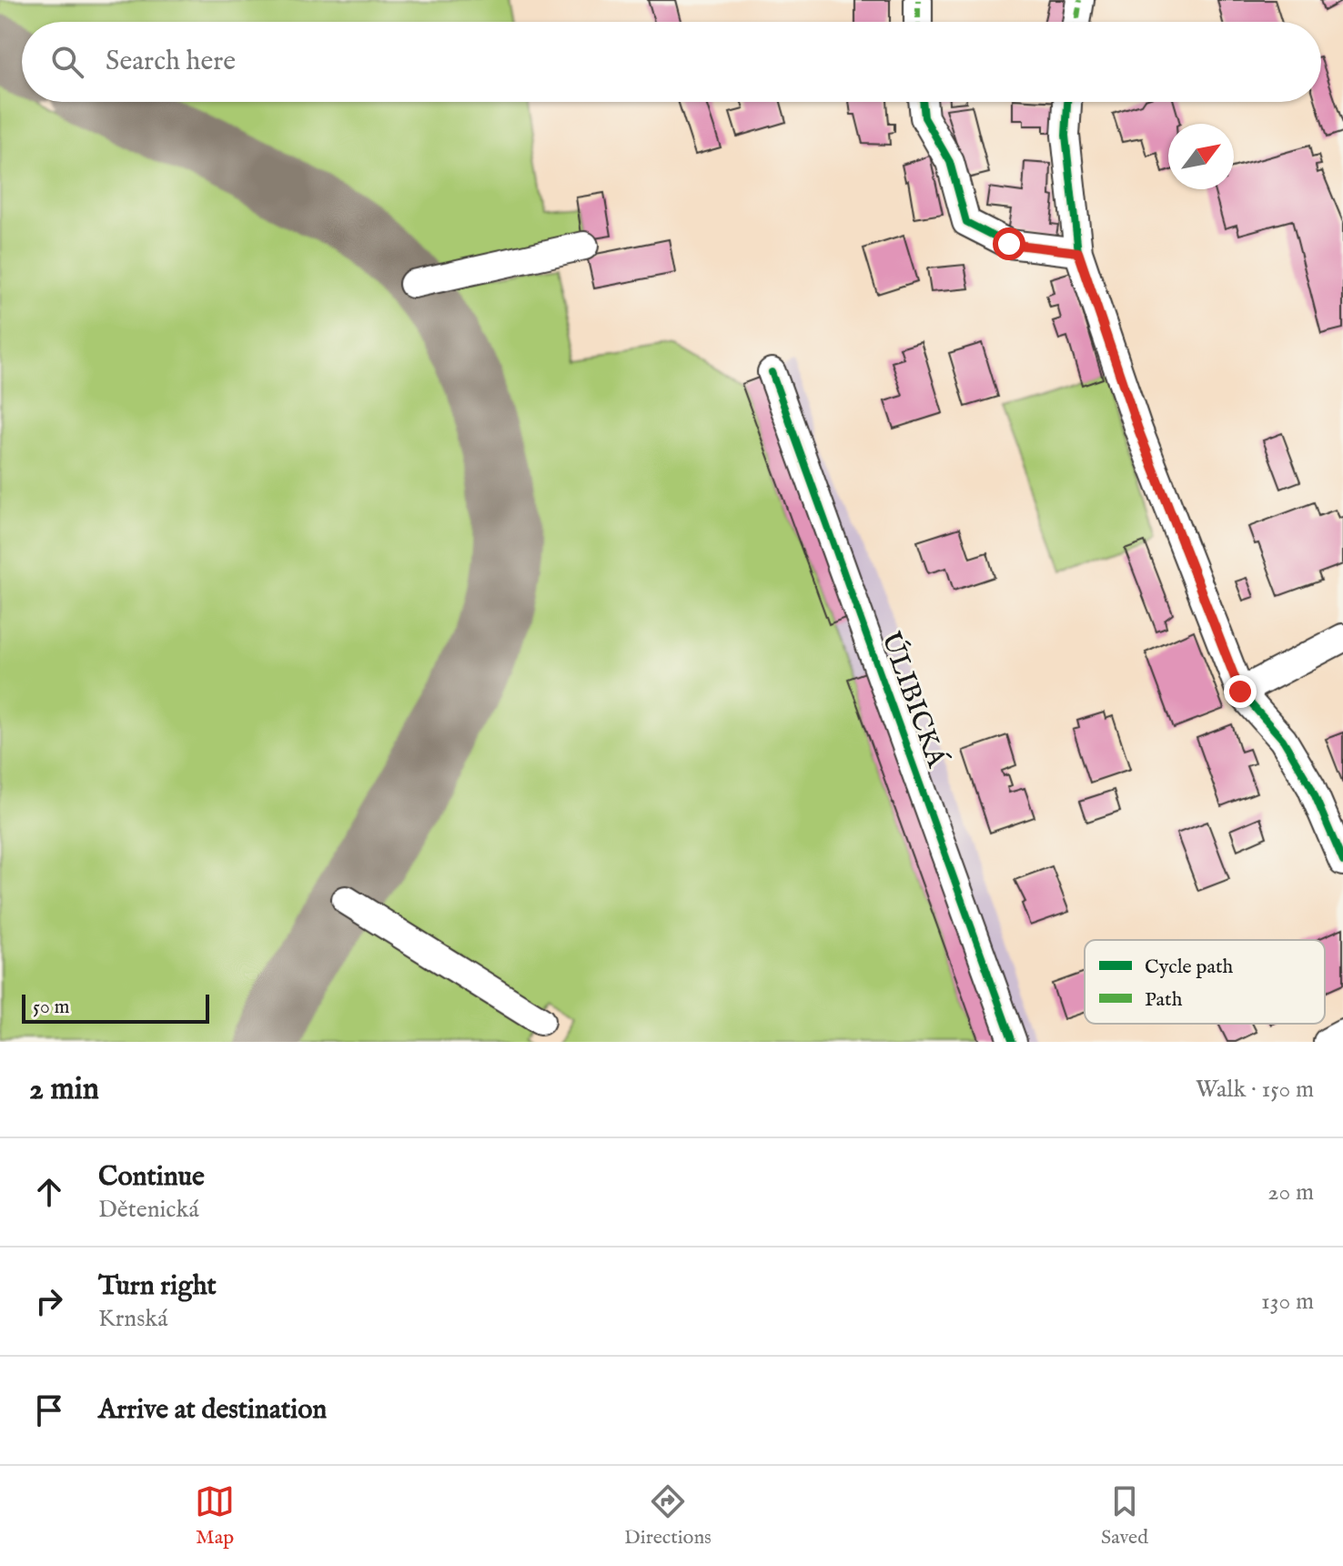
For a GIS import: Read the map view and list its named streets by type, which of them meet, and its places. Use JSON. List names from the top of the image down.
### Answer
{
  "streets": {
    "street": ["ÚLIBICKÁ"]
  },
  "legend": ["Cycle path", "Path"],
  "scale_bar": "50 m",
  "north": "top right",
  "page": {
    "search": "Search here",
    "scale": "50 m",
    "heading": ["2 min", "Walk · 150 m"],
    "list": [
      ["Continue", "Dětenická", "20 m"],
      ["Turn right", "Krnská", "130 m"],
      "Arrive at destination"
    ],
    "nav": ["Map", "Directions", "Saved"]
  }
}
